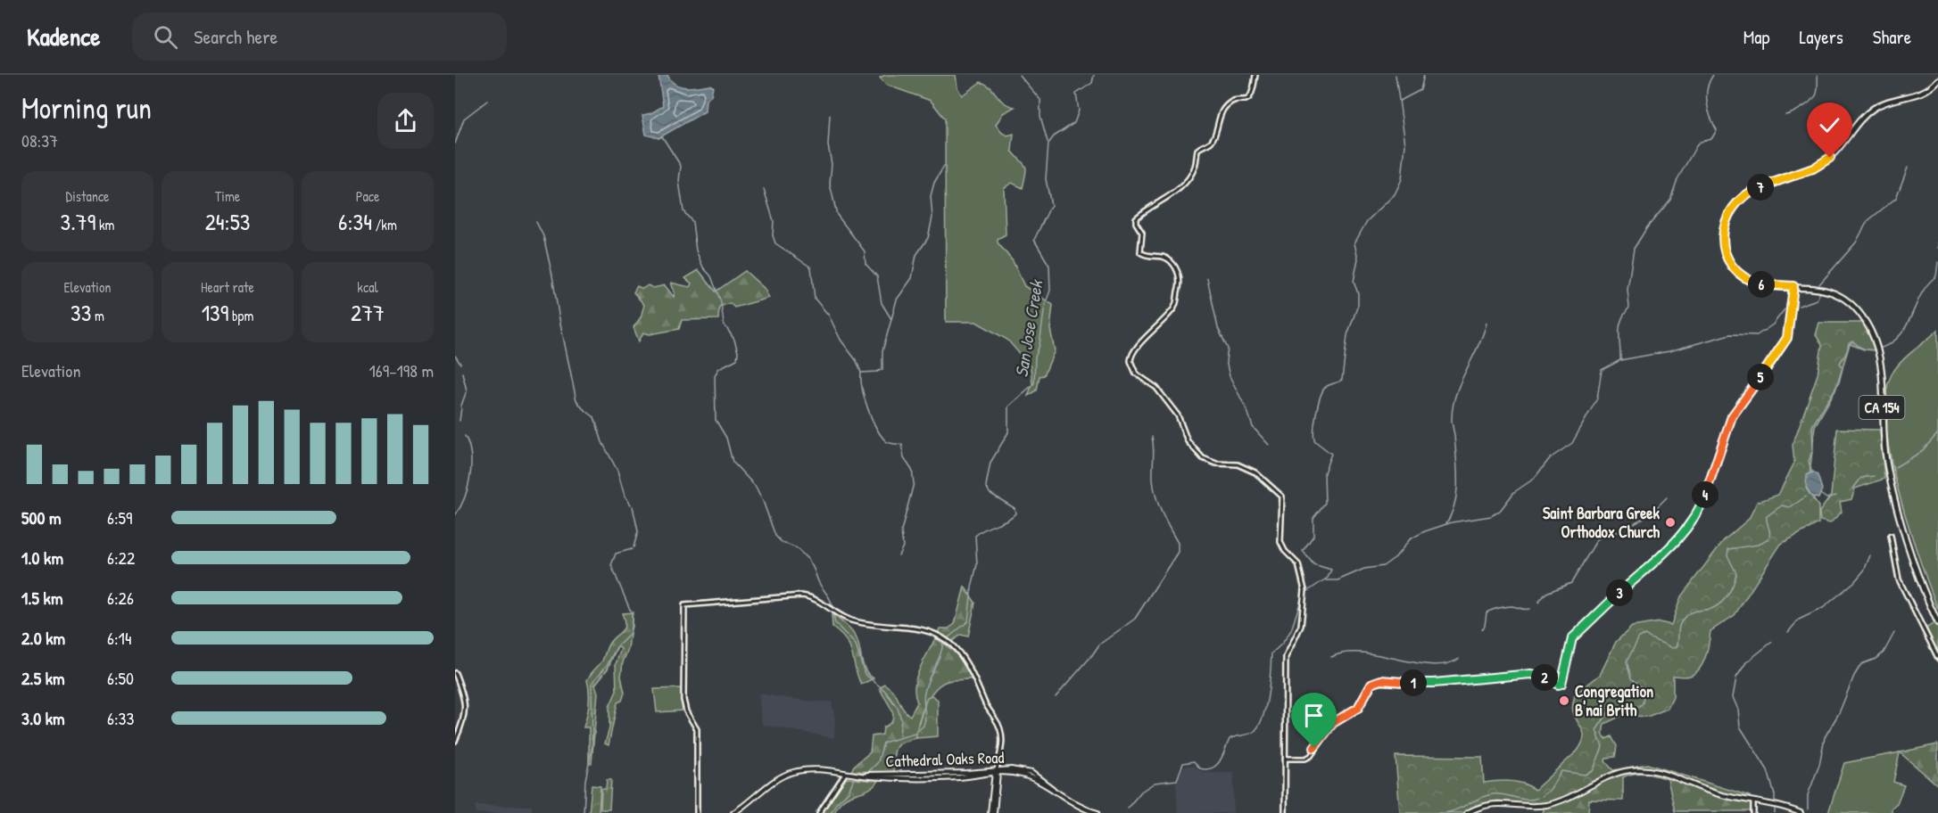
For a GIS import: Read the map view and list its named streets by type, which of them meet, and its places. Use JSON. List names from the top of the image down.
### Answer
{
  "streets": {
    "main road": ["CA 154", "Cathedral Oaks Road"]
  },
  "water": ["San Jose Creek"],
  "places": ["Saint Barbara Greek Orthodox Church", "Congregation B'nai Brith"],
  "page": {
    "header": "Kadence",
    "search": "Search here",
    "nav": ["Map", "Layers", "Share"],
    "heading": ["Morning run", "08:37"],
    "stats": [
      ["Distance", "3.79 km"],
      ["Time", "24:53"],
      ["Pace", "6:34 /km"],
      ["Elevation", "33 m"],
      ["Heart rate", "139 bpm"],
      ["kcal", "277"]
    ],
    "pins": [
      "7",
      "6",
      "5",
      "4",
      "3",
      "2",
      "1"
    ],
    "chart": ["Elevation", "169–198 m"],
    "list": [
      {
        "name": "500 m",
        "note": "6:59"
      },
      {
        "name": "1.0 km",
        "note": "6:22"
      },
      {
        "name": "1.5 km",
        "note": "6:26"
      },
      {
        "name": "2.0 km",
        "note": "6:14"
      },
      {
        "name": "2.5 km",
        "note": "6:50"
      },
      {
        "name": "3.0 km",
        "note": "6:33"
      }
    ]
  }
}
